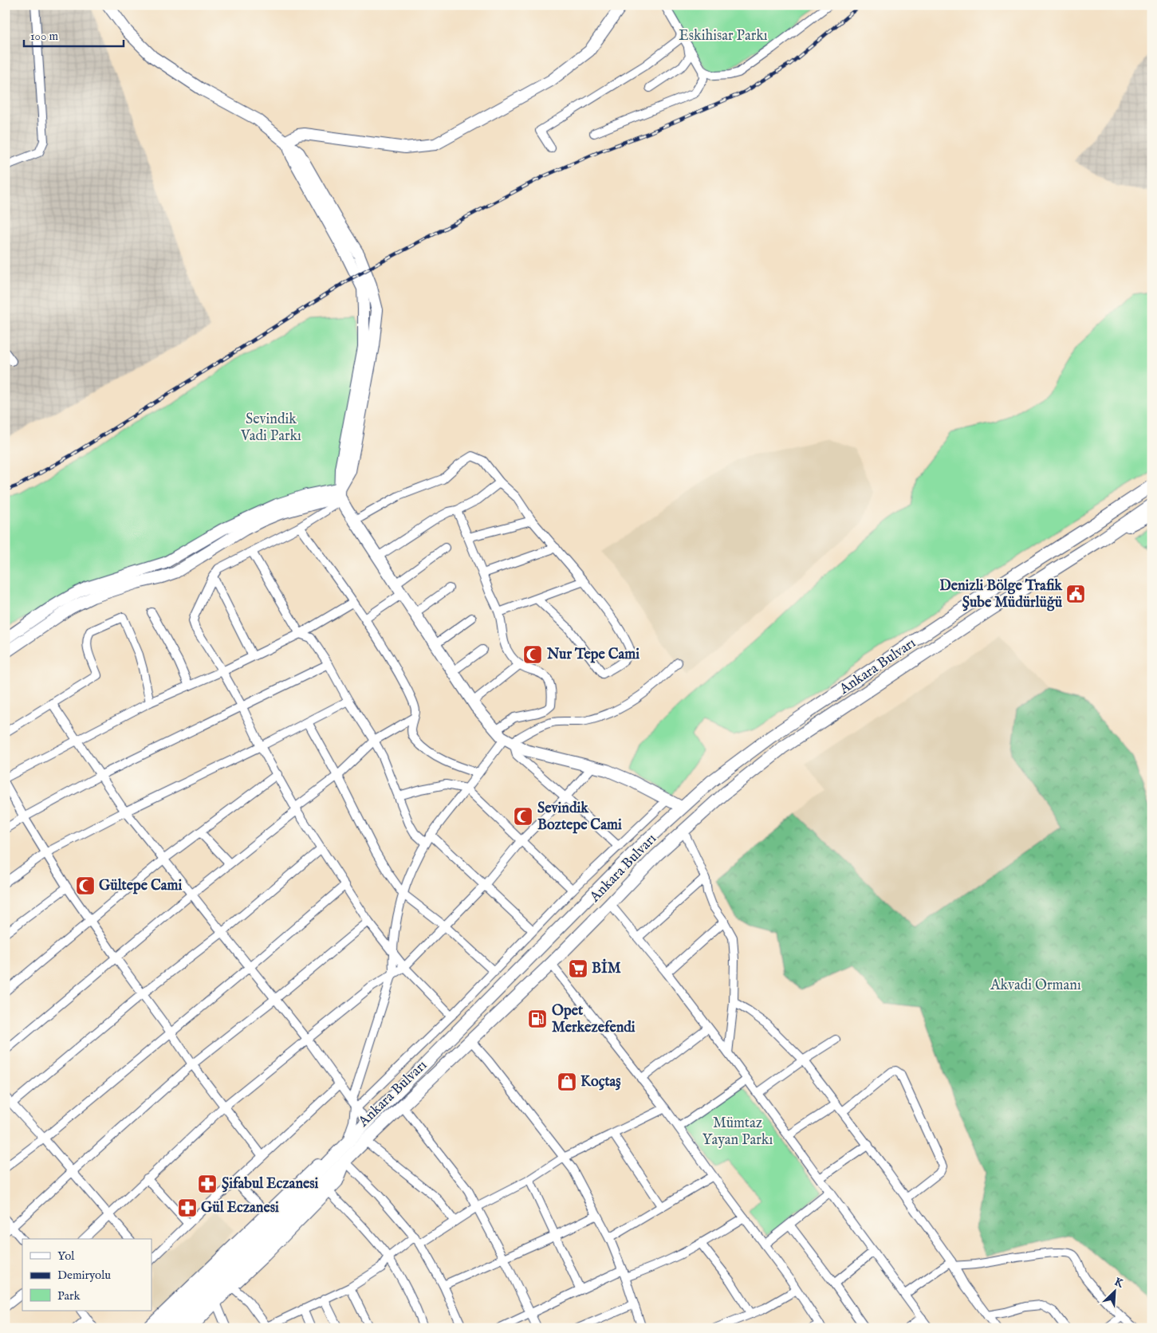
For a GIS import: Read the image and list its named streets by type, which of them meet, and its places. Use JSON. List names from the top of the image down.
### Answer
{
  "streets": {
    "main road": ["Ankara Bulvarı"]
  },
  "parks": [
    "Eskihisar Parkı",
    "Sevindik Vadi Parkı",
    "Akvadi Ormanı",
    "Mümtaz Yayan Parkı"
  ],
  "places": {
    "public building": ["Denizli Bölge Trafik Şube Müdürlüğü"],
    "mosque": ["Nur Tepe Cami", "Sevindik Boztepe Cami", "Gültepe Cami"],
    "supermarket": ["BİM"],
    "fuel station": ["Opet Merkezefendi"],
    "shop": ["Koçtaş"],
    "pharmacy": ["Şifabul Eczanesi", "Gül Eczanesi"]
  },
  "legend": ["Yol", "Demiryolu", "Park"],
  "scale_bar": "100 m",
  "north": "top right"
}
